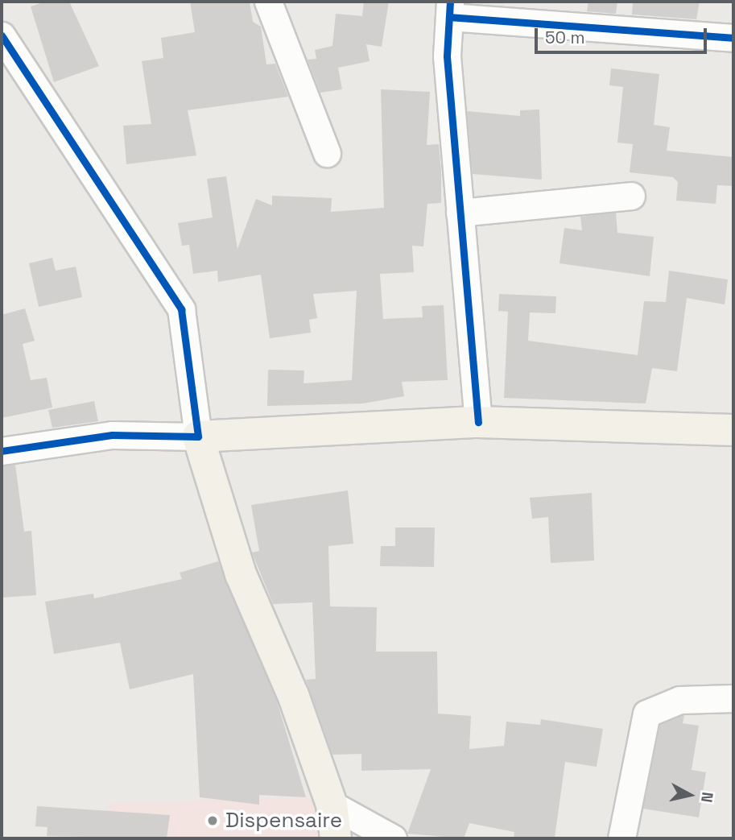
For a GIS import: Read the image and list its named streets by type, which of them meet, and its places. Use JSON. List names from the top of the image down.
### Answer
{
  "places": ["Dispensaire"],
  "scale_bar": "50 m",
  "north": "right"
}
